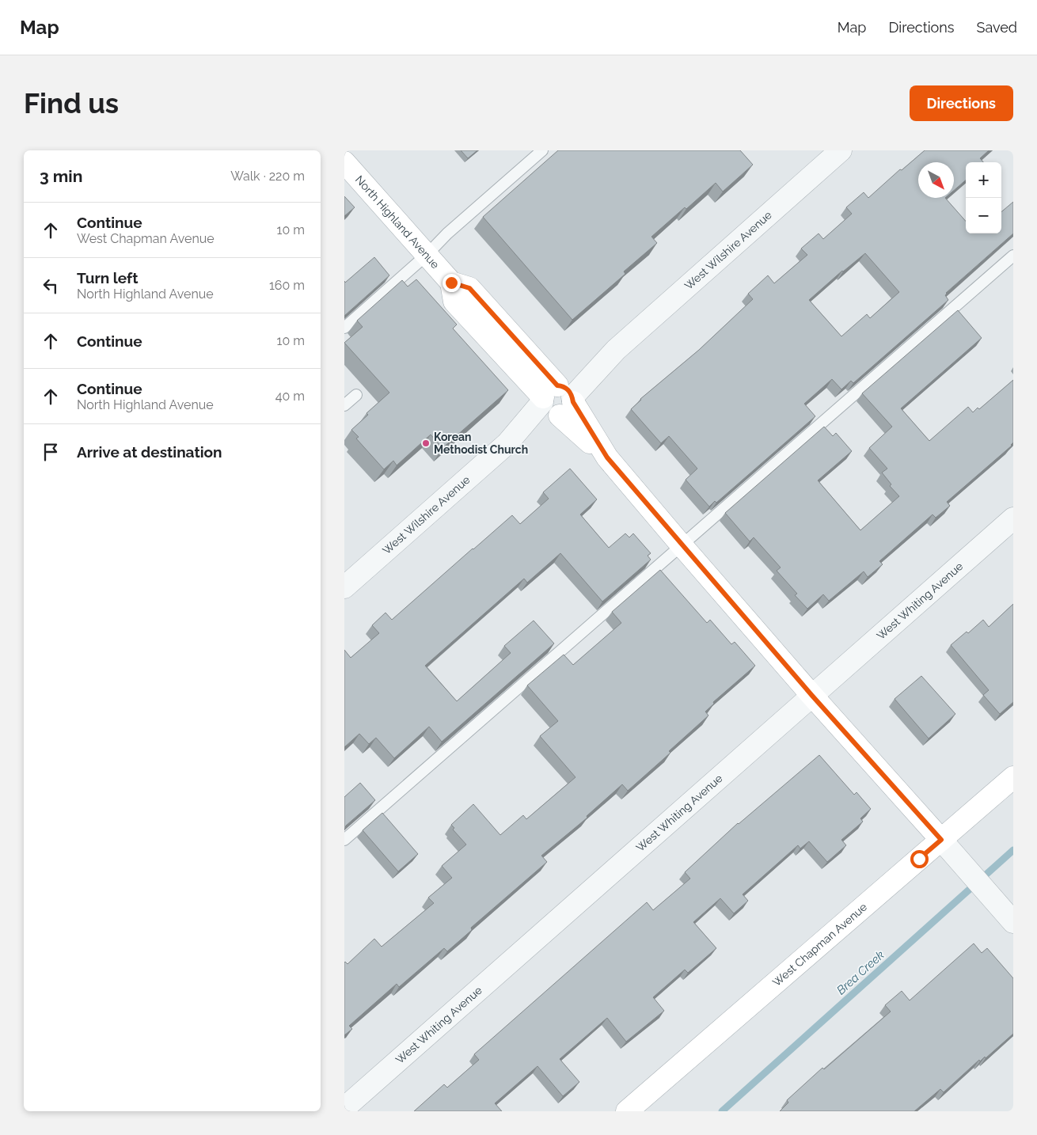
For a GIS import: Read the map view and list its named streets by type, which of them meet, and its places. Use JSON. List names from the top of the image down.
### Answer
{
  "streets": {
    "street": [
      "North Highland Avenue",
      "West Wilshire Avenue",
      "West Whiting Avenue",
      "West Chapman Avenue"
    ]
  },
  "crossings": [
    ["North Highland Avenue", "West Wilshire Avenue"],
    ["North Highland Avenue", "West Whiting Avenue"],
    ["North Highland Avenue", "West Chapman Avenue"]
  ],
  "water": ["Brea Creek"],
  "places": ["Korean Methodist Church"],
  "north": "bottom right",
  "page": {
    "header": "Map",
    "nav": ["Map", "Directions", "Saved"],
    "buttons": "Directions",
    "title": "Find us",
    "heading": ["3 min", "Walk · 220 m"],
    "map_buttons": ["+", "−"],
    "list": [
      ["Continue", "West Chapman Avenue", "10 m"],
      ["Turn left", "North Highland Avenue", "160 m"],
      ["Continue", "10 m"],
      ["Continue", "North Highland Avenue", "40 m"],
      "Arrive at destination"
    ]
  }
}
